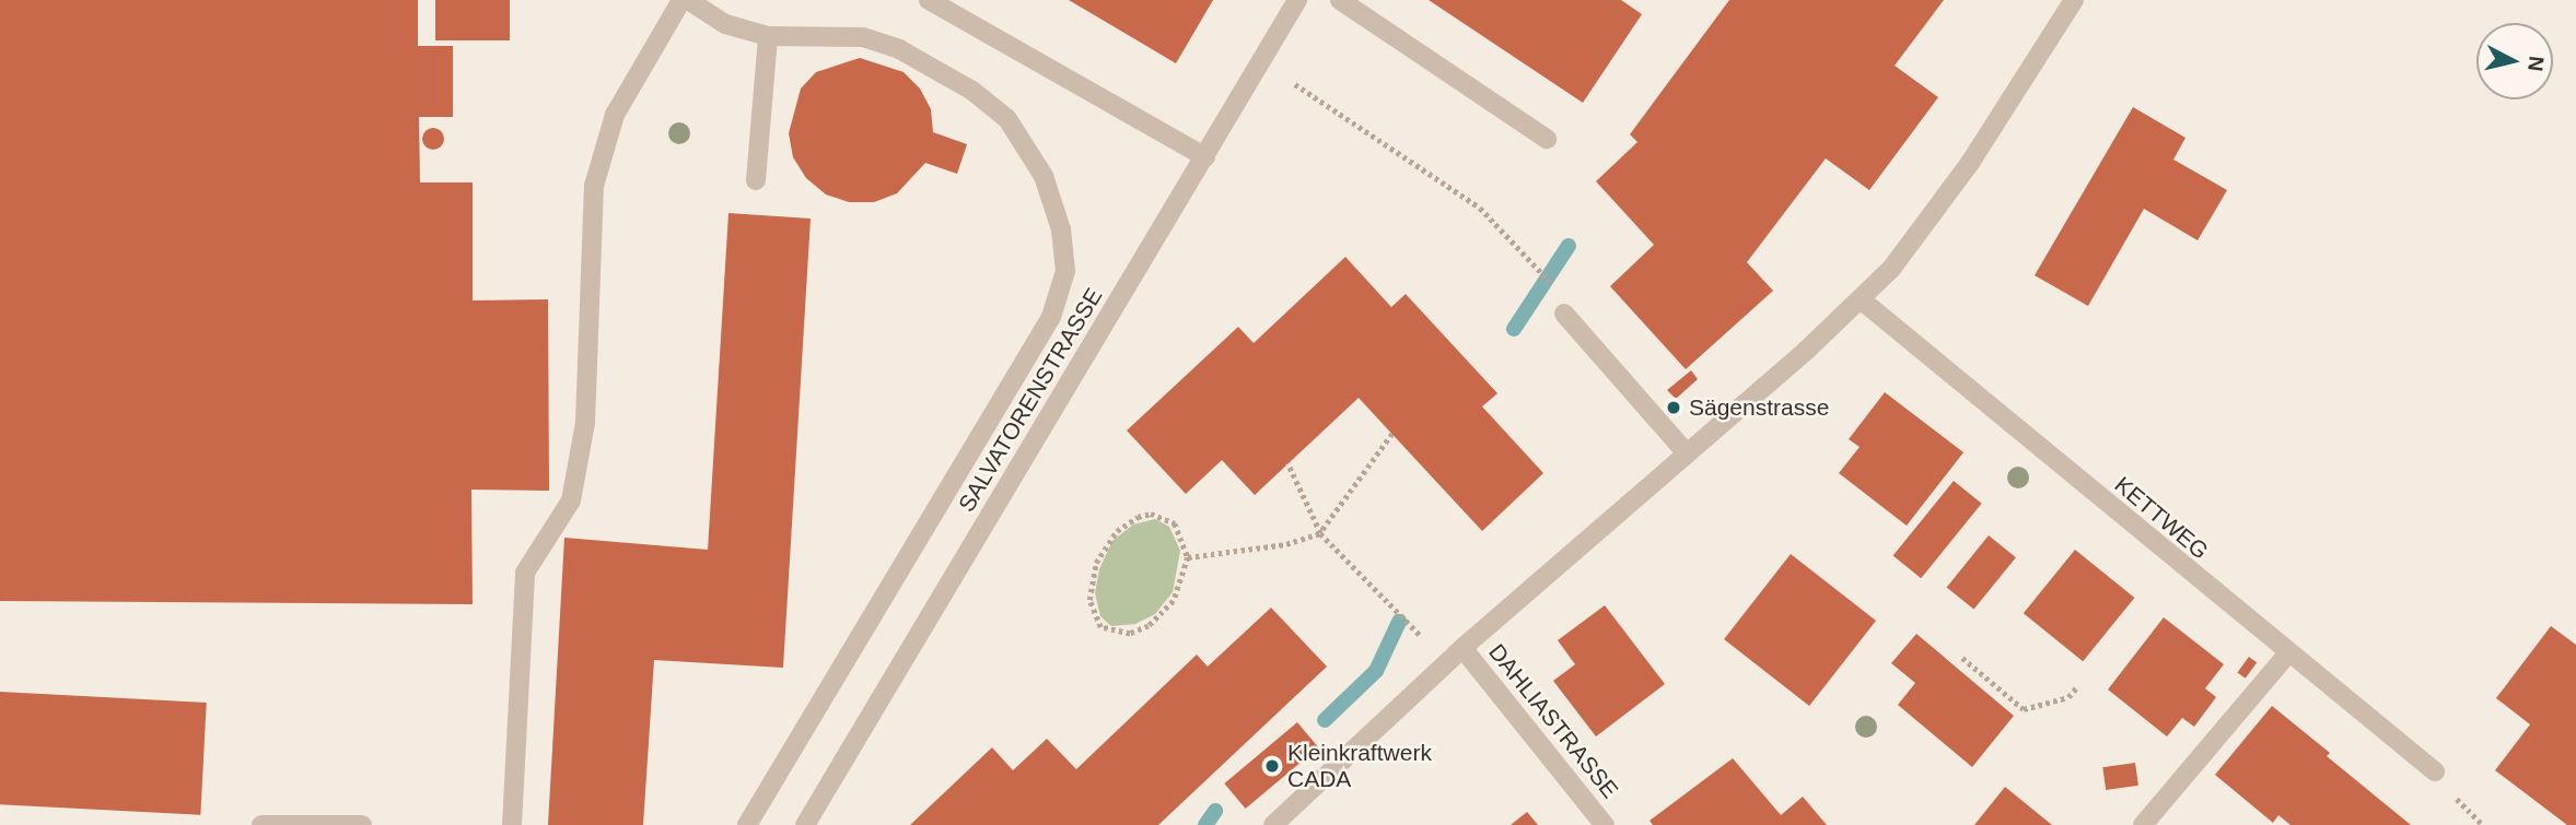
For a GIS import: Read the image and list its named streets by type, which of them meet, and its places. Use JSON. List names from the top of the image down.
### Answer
{
  "streets": {
    "street": ["SALVATORENSTRASSE", "KETTWEG", "DAHLIASTRASSE"]
  },
  "places": ["Sägenstrasse", "Kleinkraftwerk CADA"],
  "north": "right"
}
